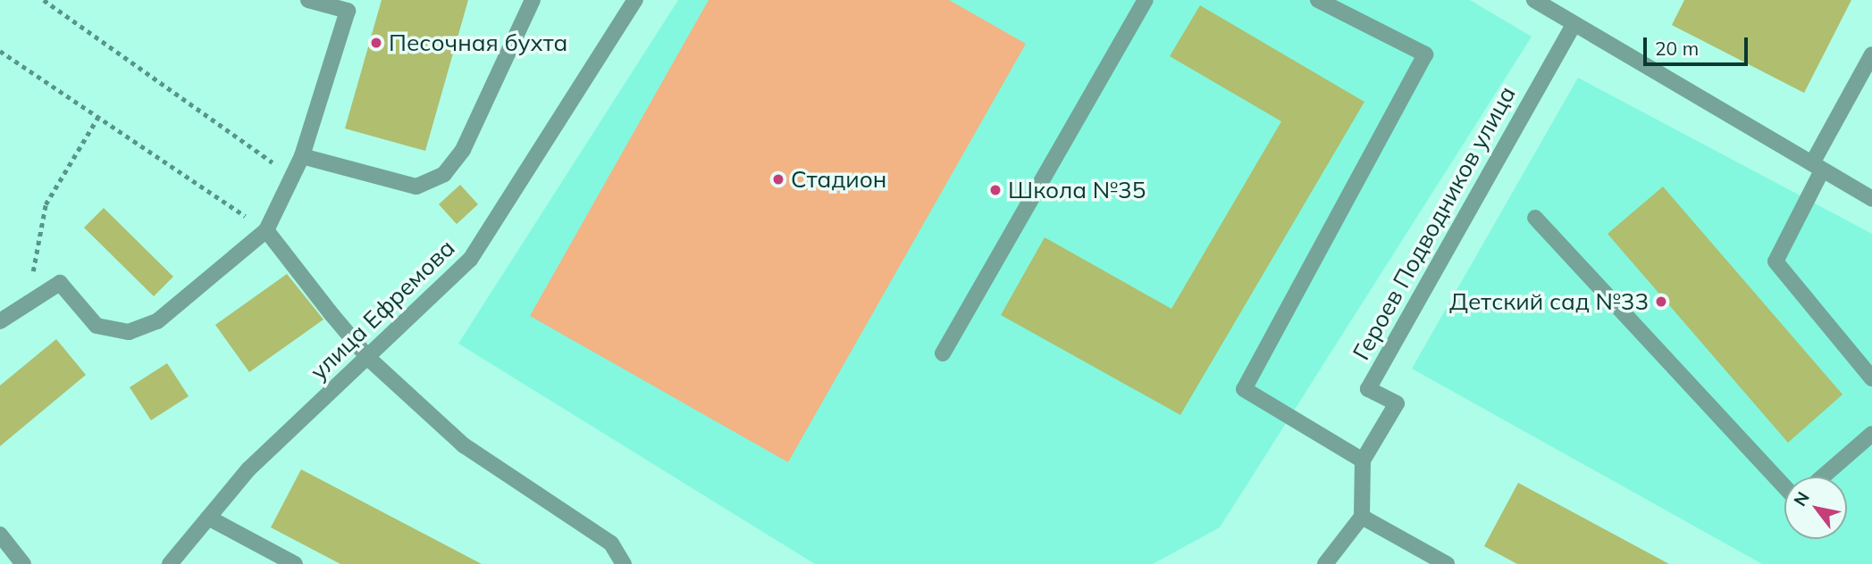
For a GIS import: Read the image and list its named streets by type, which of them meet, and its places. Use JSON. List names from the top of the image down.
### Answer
{
  "streets": {
    "street": ["Героев Подводников улица", "улица Ефремова"]
  },
  "places": [
    "Песочная бухта",
    "Стадион",
    "Школа №35",
    "Детский сад №33"
  ],
  "scale_bar": "20 m",
  "north": "top left"
}
